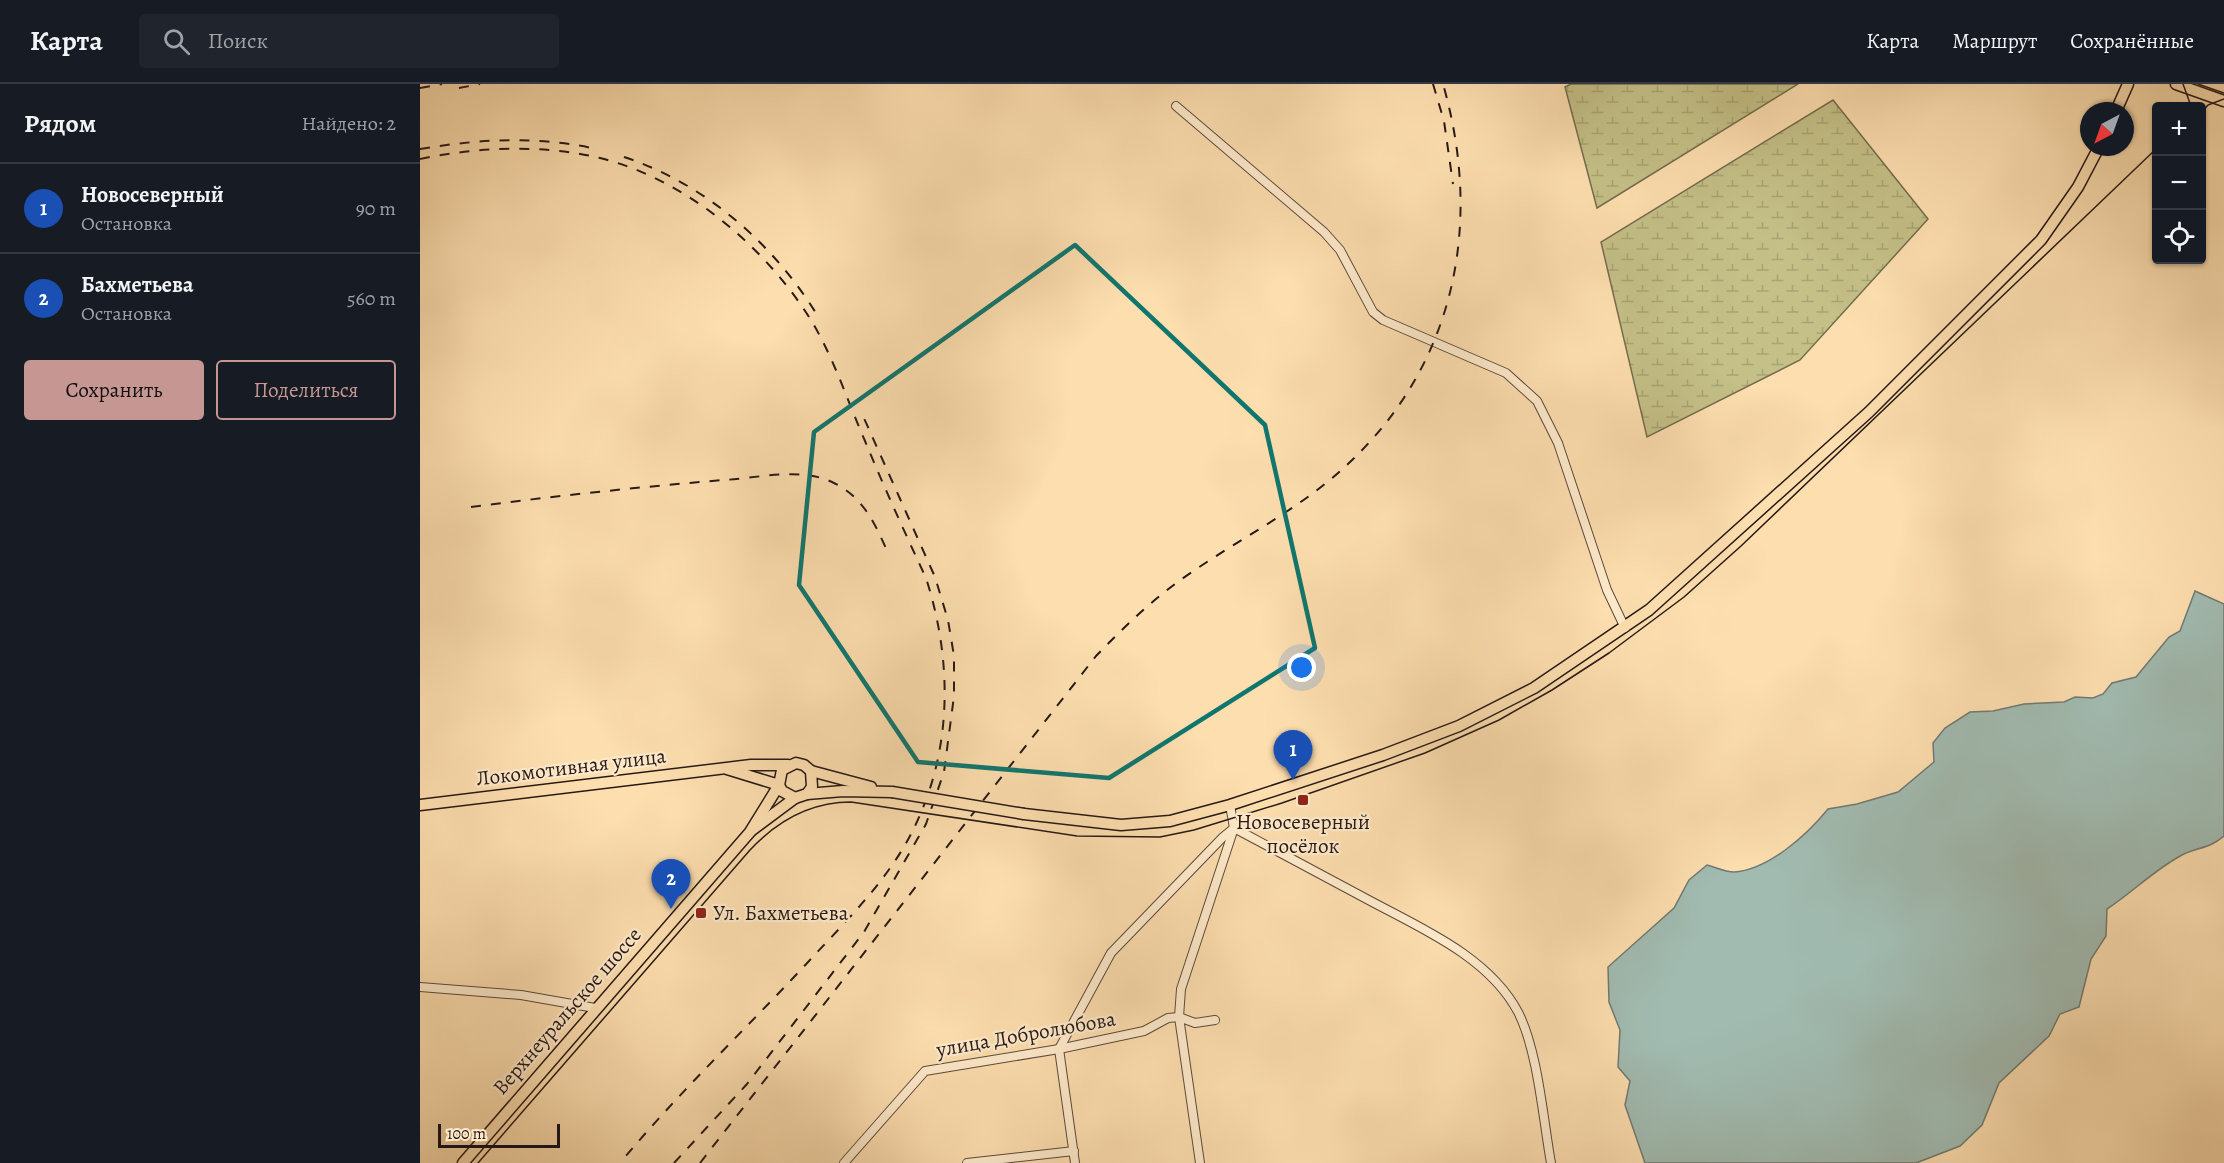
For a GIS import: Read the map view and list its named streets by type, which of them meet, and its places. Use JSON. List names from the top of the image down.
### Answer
{
  "streets": {
    "main road": ["Локомотивная улица", "Верхнеуральское шоссе"],
    "street": ["улица Добролюбова"]
  },
  "places": {
    "transit": ["Новосеверный посёлок", "Ул. Бахметьева"]
  },
  "scale_bar": "100 m",
  "north": "bottom left",
  "page": {
    "header": "Карта",
    "search": "Поиск",
    "nav": ["Карта", "Маршрут", "Сохранённые"],
    "heading": ["Рядом", "Найдено: 2"],
    "map_buttons": ["+", "−"],
    "list": [
      {
        "mark": "1",
        "name": "Новосеверный",
        "note": "Остановка",
        "value": "90 m"
      },
      {
        "mark": "2",
        "name": "Бахметьева",
        "note": "Остановка",
        "value": "560 m"
      }
    ],
    "buttons": ["Сохранить", "Поделиться"],
    "pins": ["1", "2"],
    "scale": "100 m"
  }
}
